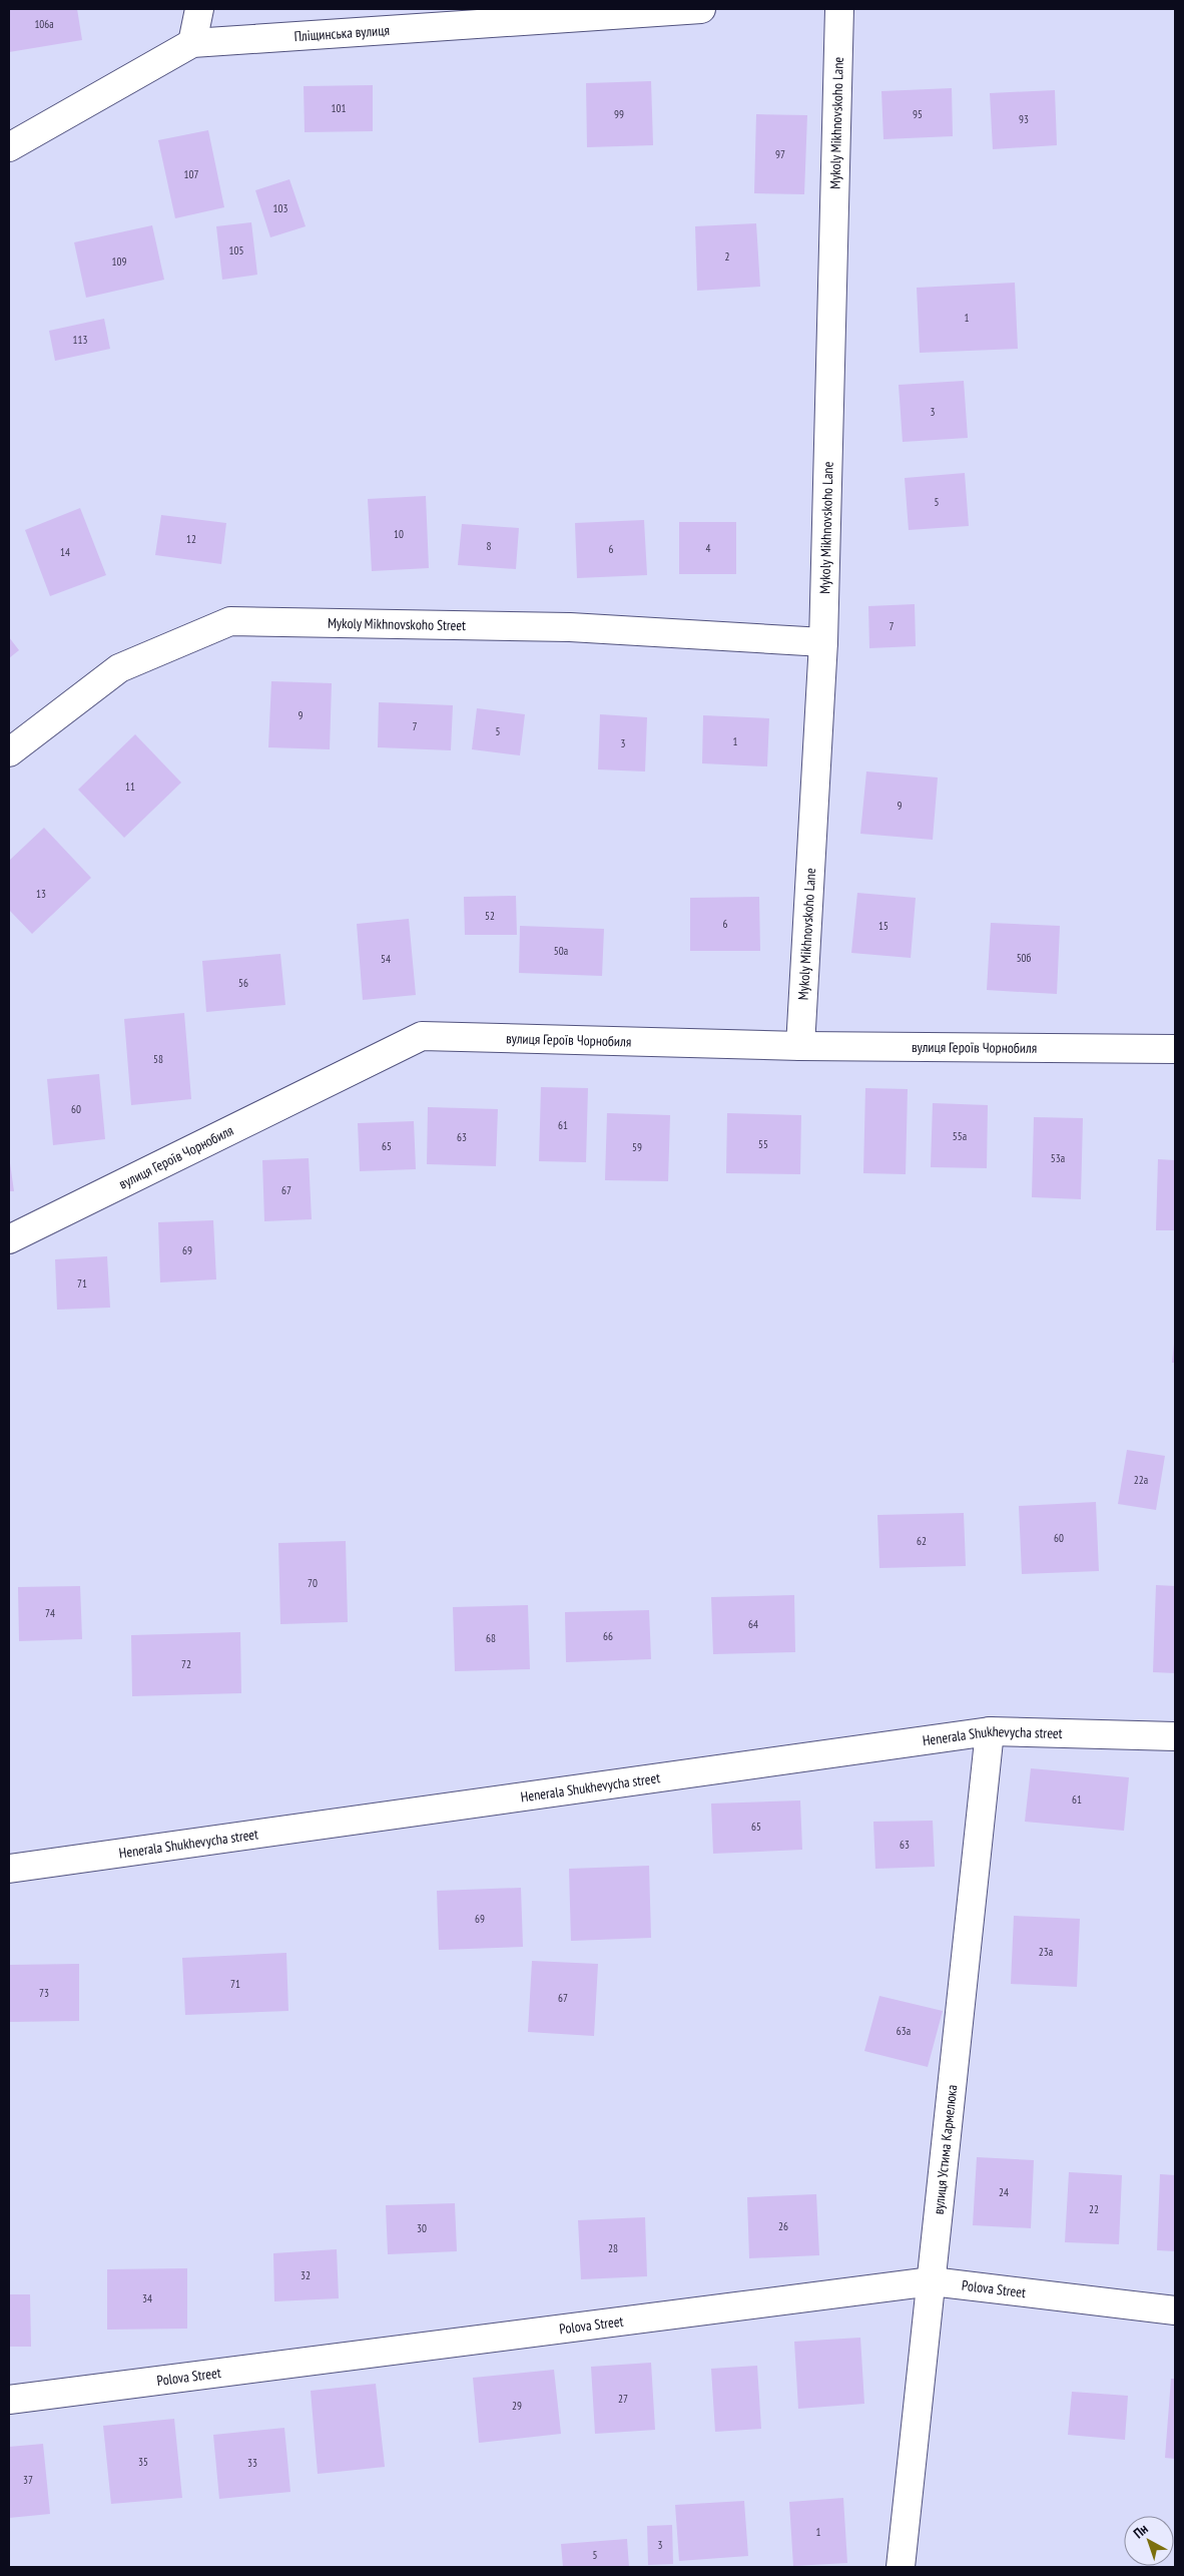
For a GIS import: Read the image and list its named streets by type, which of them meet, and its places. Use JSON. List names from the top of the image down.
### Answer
{
  "streets": {
    "street": [
      "Пліщинська вулиця",
      "Mykoly Mikhnovskoho Lane",
      "Mykoly Mikhnovskoho Street",
      "вулиця Героїв Чорнобиля",
      "Henerala Shukhevycha street",
      "вулиця Устима Кармелюка",
      "Polova Street"
    ]
  },
  "crossings": [
    ["Mykoly Mikhnovskoho Lane", "Mykoly Mikhnovskoho Street"],
    ["Mykoly Mikhnovskoho Lane", "вулиця Героїв Чорнобиля"],
    ["Henerala Shukhevycha street", "вулиця Устима Кармелюка"],
    ["вулиця Устима Кармелюка", "Polova Street"]
  ],
  "house_numbers": [
    "106а",
    "101",
    "99",
    "95",
    "93",
    "97",
    "107",
    "103",
    "105",
    "2",
    "109",
    "1",
    "113",
    "3",
    "5",
    "10",
    "12",
    "8",
    "4",
    "6",
    "14",
    "7",
    "9",
    "7",
    "5",
    "1",
    "3",
    "11",
    "9",
    "13",
    "52",
    "6",
    "15",
    "50а",
    "50б",
    "54",
    "56",
    "58",
    "60",
    "61",
    "55а",
    "63",
    "55",
    "65",
    "59",
    "53а",
    "67",
    "69",
    "71",
    "22а",
    "60",
    "62",
    "70",
    "74",
    "64",
    "66",
    "68",
    "72",
    "61",
    "65",
    "63",
    "69",
    "23а",
    "71",
    "73",
    "67",
    "63а",
    "24",
    "22",
    "26",
    "30",
    "28",
    "32",
    "34",
    "27",
    "29",
    "35",
    "33",
    "37",
    "1",
    "3",
    "5"
  ],
  "north": "top left"
}
